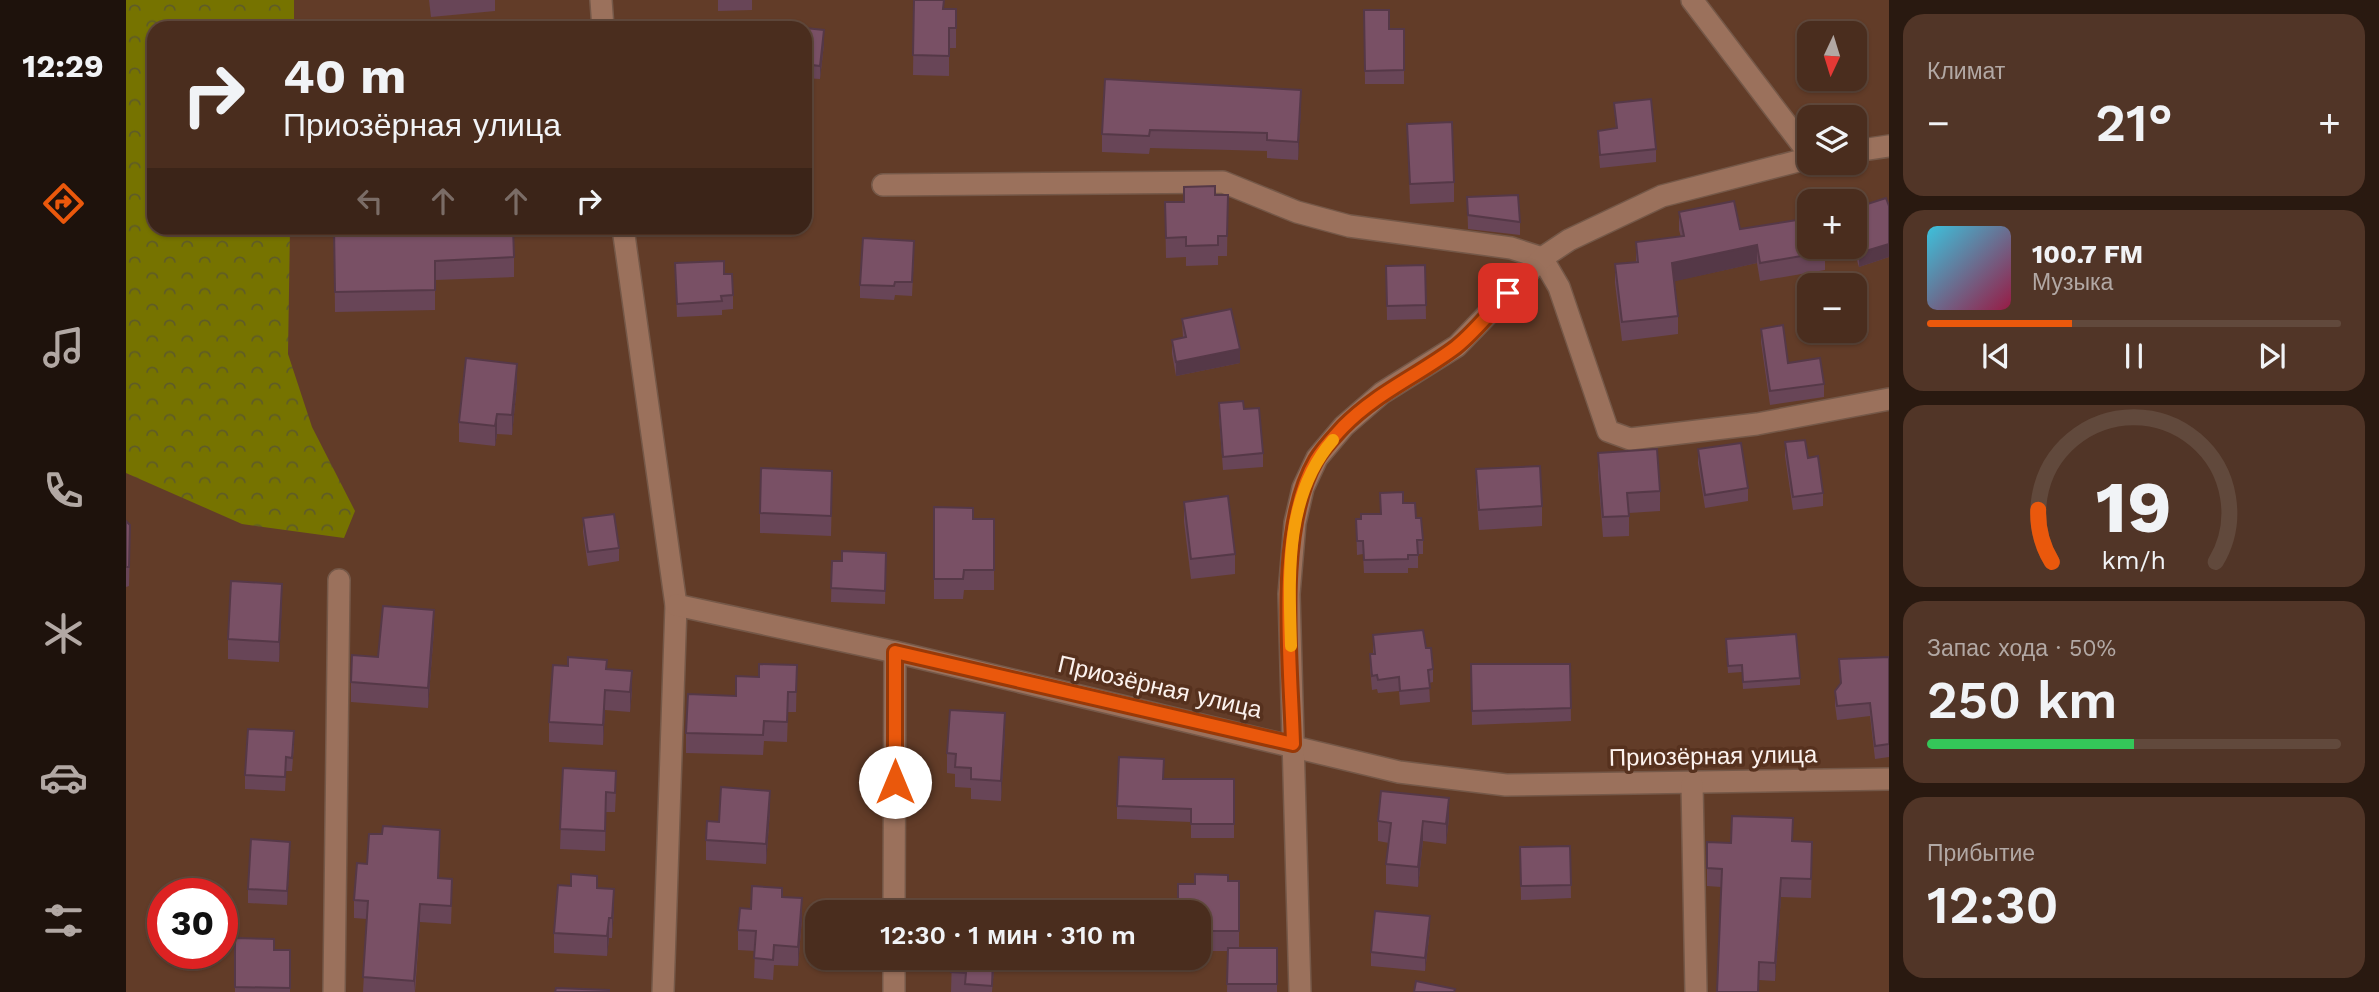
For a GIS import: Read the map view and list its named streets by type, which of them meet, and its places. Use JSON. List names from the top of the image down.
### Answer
{
  "streets": {
    "street": ["Приозёрная улица"]
  },
  "north": "bottom",
  "page": {
    "tabs": "12:29",
    "tile": [
      "Климат",
      ["Запас хода · 50%", "250 km"],
      ["Прибытие", "12:30"]
    ],
    "map_buttons": ["+", "−"],
    "turn": ["40 m", "Приозёрная улица"],
    "heat": ["−", "21°", "+"],
    "song": ["100.7 FM", "Музыка"],
    "limit": "30",
    "trip": "12:30 · 1 мин · 310 m",
    "gauge": ["19", "km/h"]
  }
}
